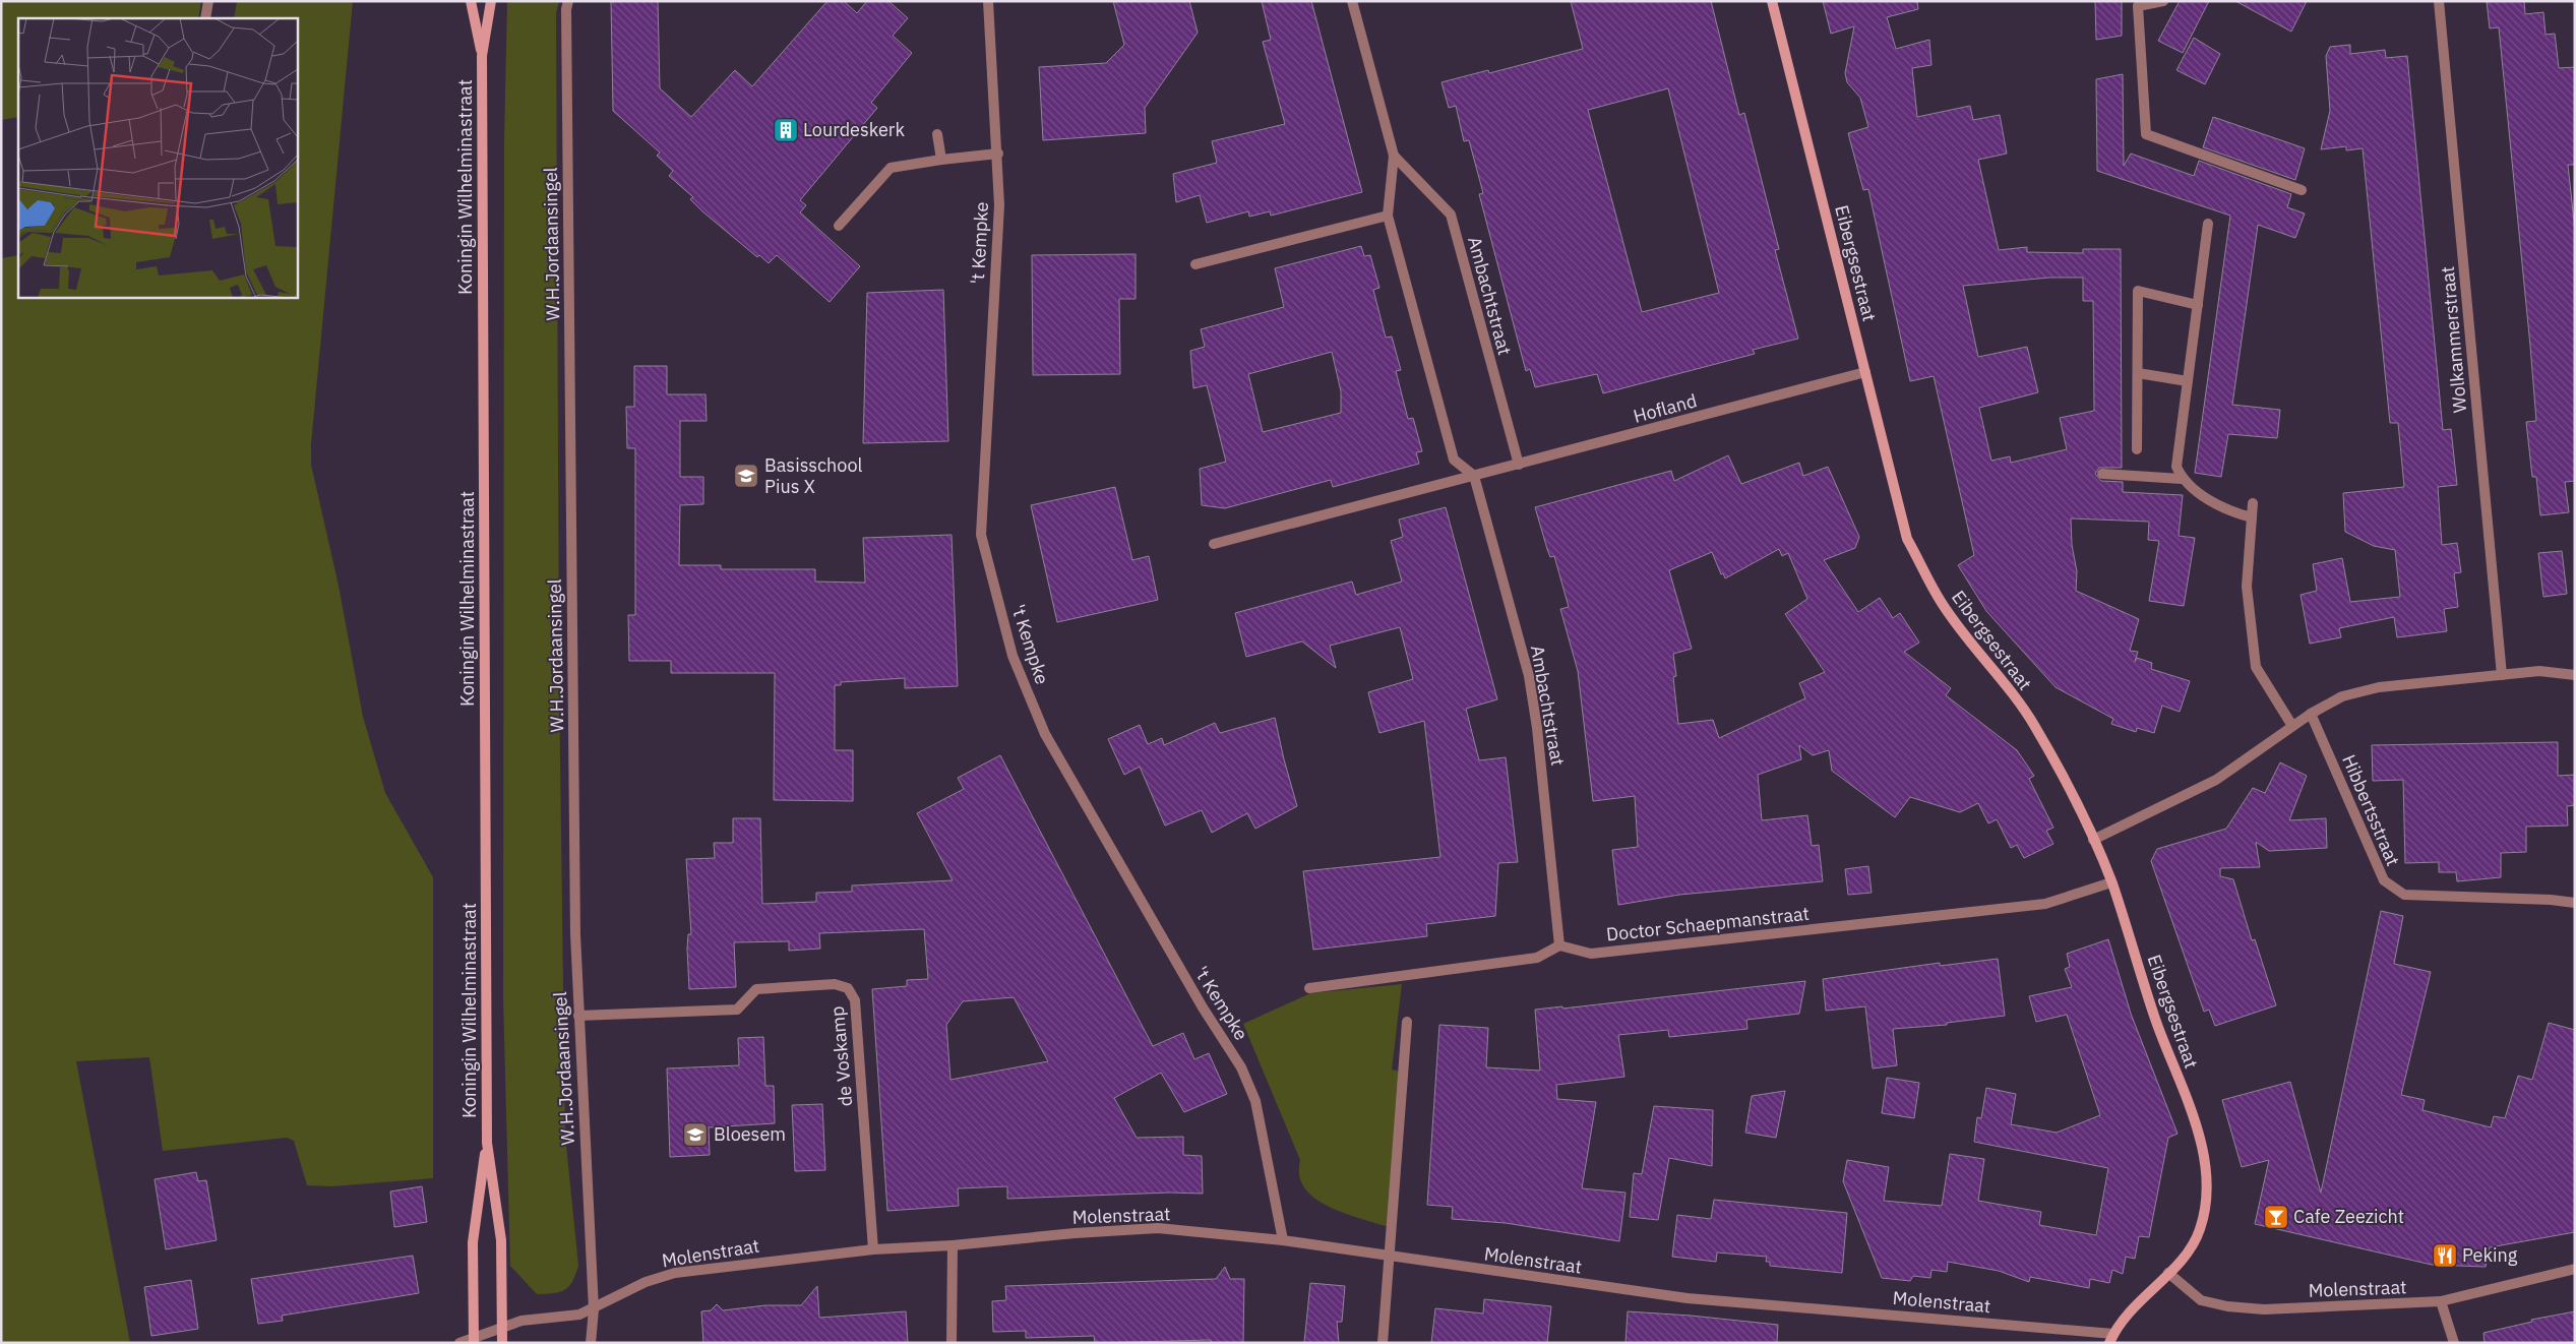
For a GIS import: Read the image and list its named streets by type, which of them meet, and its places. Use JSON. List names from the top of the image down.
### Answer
{
  "streets": {
    "main road": ["Koningin Wilhelminastraat", "Eibergsestraat", "Molenstraat"],
    "street": [
      "'t Kempke",
      "W.H.Jordaansingel",
      "Ambachtstraat",
      "Wolkammerstraat",
      "Hofland",
      "Hibbertsstraat",
      "Doctor Schaepmanstraat",
      "de Voskamp"
    ]
  },
  "crossings": [
    ["Koningin Wilhelminastraat", "Molenstraat"],
    ["'t Kempke", "Molenstraat"],
    ["W.H.Jordaansingel", "de Voskamp"],
    ["W.H.Jordaansingel", "Molenstraat"],
    ["Eibergsestraat", "Hofland"],
    ["Eibergsestraat", "Doctor Schaepmanstraat"],
    ["Eibergsestraat", "Molenstraat"],
    ["Ambachtstraat", "Hofland"],
    ["Ambachtstraat", "Doctor Schaepmanstraat"],
    ["de Voskamp", "Molenstraat"]
  ],
  "places": {
    "building": ["Lourdeskerk"],
    "school or university": ["Basisschool Pius X", "Bloesem"],
    "bar": ["Cafe Zeezicht"],
    "restaurant": ["Peking"]
  }
}
